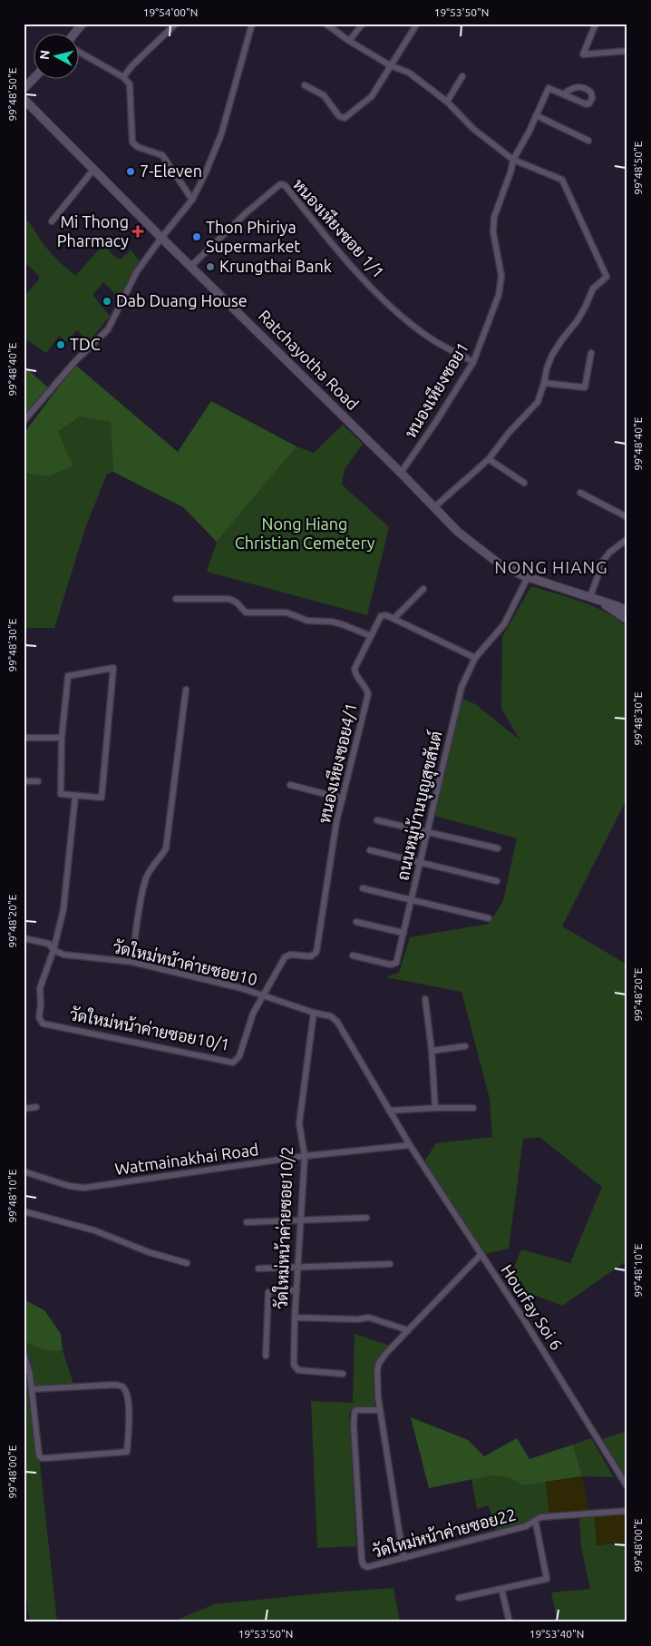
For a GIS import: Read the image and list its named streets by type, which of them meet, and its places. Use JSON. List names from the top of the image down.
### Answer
{
  "streets": {
    "main road": ["Ratchayotha Road"],
    "street": [
      "หนองเหียงซอย 1/1",
      "หนองเหียงซอย1",
      "หนองเหียงซอย4/1",
      "ถนนหมู่บ้านบุญสุขสันต์",
      "วัดใหม่หน้าค่ายซอย10",
      "วัดใหม่หน้าค่ายซอย10/1",
      "Watmainakhai Road",
      "วัดใหม่หน้าค่ายซอย10/2",
      "Hourfay Soi 6",
      "วัดใหม่หน้าค่ายซอย22"
    ]
  },
  "crossings": [
    ["หนองเหียงซอย 1/1", "Ratchayotha Road"],
    ["หนองเหียงซอย 1/1", "หนองเหียงซอย1"],
    ["Ratchayotha Road", "หนองเหียงซอย1"],
    ["Ratchayotha Road", "ถนนหมู่บ้านบุญสุขสันต์"],
    ["หนองเหียงซอย4/1", "วัดใหม่หน้าค่ายซอย10"],
    ["หนองเหียงซอย4/1", "วัดใหม่หน้าค่ายซอย10/1"],
    ["วัดใหม่หน้าค่ายซอย10", "วัดใหม่หน้าค่ายซอย10/1"],
    ["วัดใหม่หน้าค่ายซอย10", "วัดใหม่หน้าค่ายซอย10/2"],
    ["วัดใหม่หน้าค่ายซอย10", "Hourfay Soi 6"],
    ["Watmainakhai Road", "วัดใหม่หน้าค่ายซอย10/2"],
    ["Watmainakhai Road", "Hourfay Soi 6"],
    ["วัดใหม่หน้าค่ายซอย10/2", "Hourfay Soi 6"]
  ],
  "districts": ["NONG HIANG"],
  "parks": ["Nong Hiang Christian Cemetery"],
  "places": {
    "other": [
      "7-Eleven",
      "Thon Phiriya Supermarket",
      "Krungthai Bank",
      "Dab Duang House",
      "TDC"
    ],
    "health": ["Mi Thong Pharmacy"]
  },
  "north": "left",
  "coordinates": [
    "19°54'00\"N",
    "19°53'50\"N",
    "99°48'50\"E",
    "99°48'40\"E",
    "99°48'30\"E",
    "99°48'20\"E",
    "99°48'10\"E",
    "99°48'00\"E",
    "19°53'40\"N"
  ]
}
